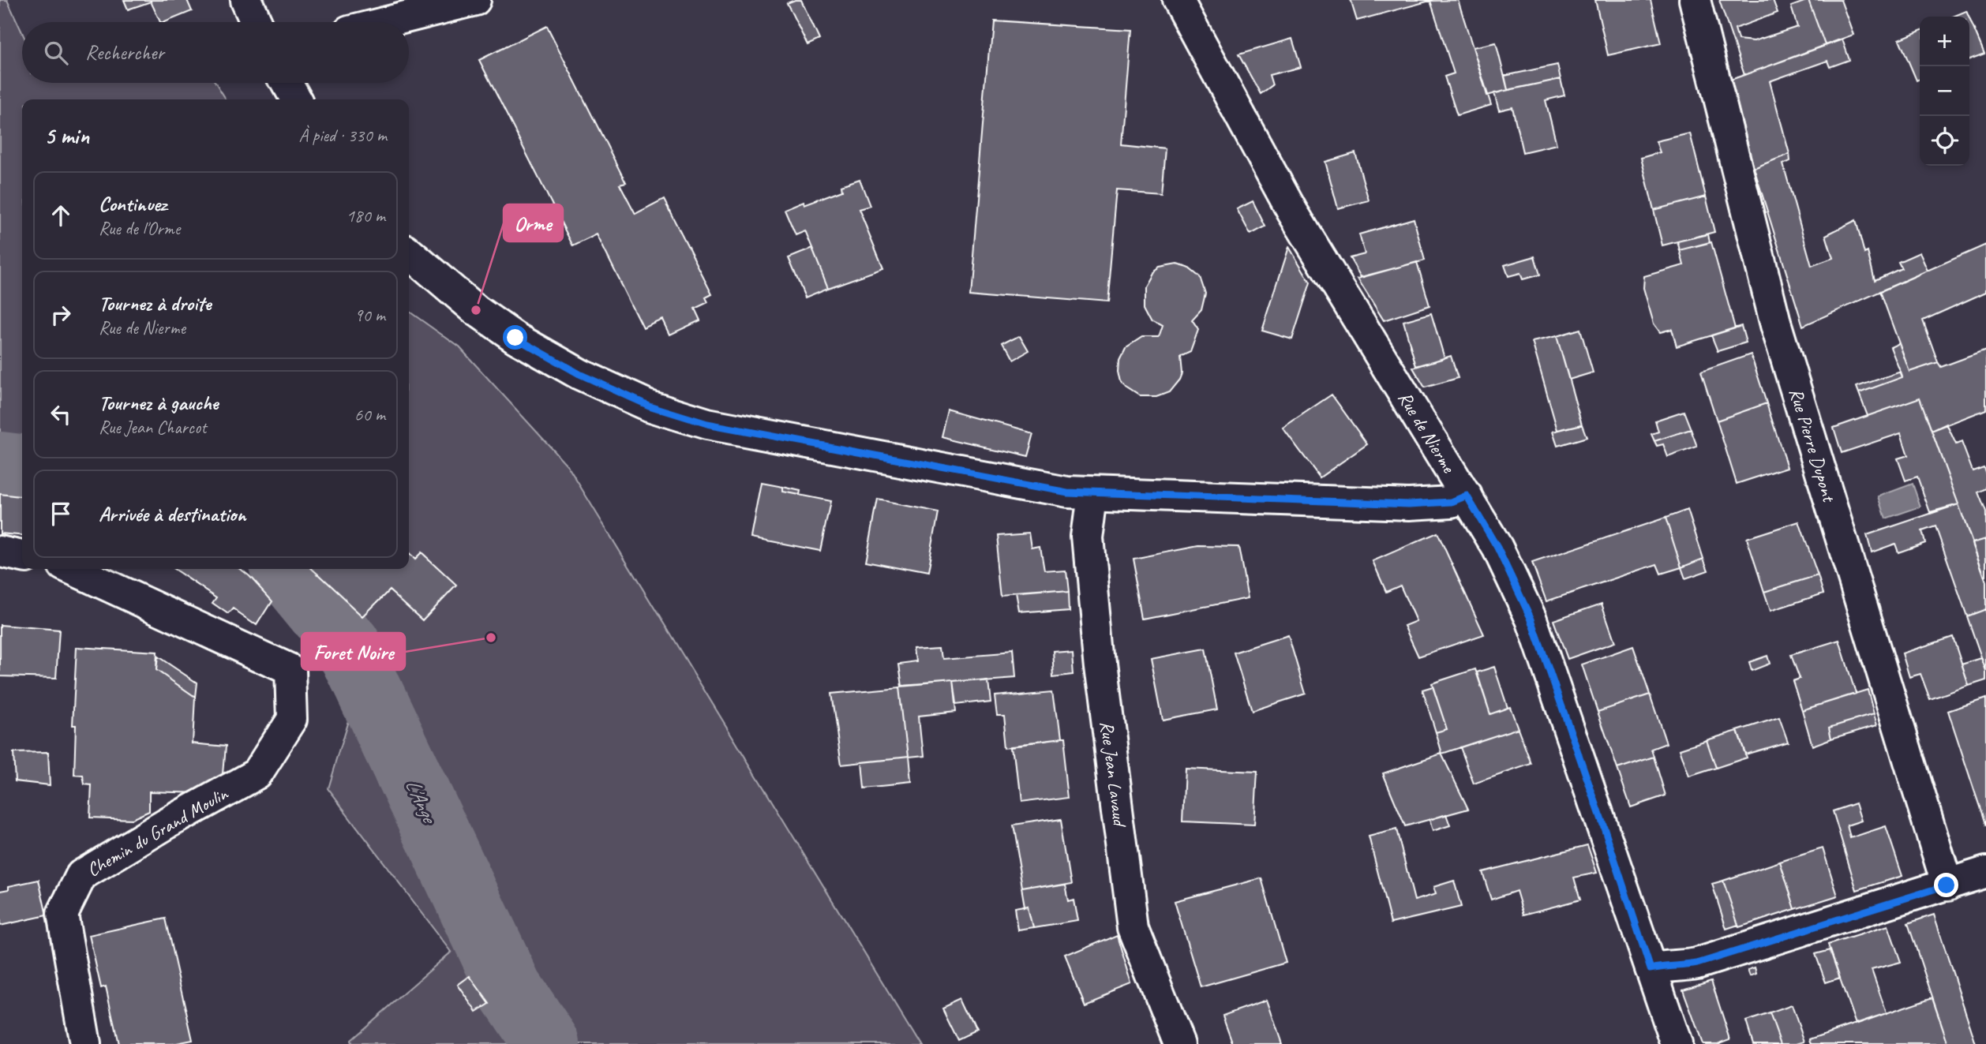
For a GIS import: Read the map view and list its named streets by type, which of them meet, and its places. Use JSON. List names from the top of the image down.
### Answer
{
  "streets": {
    "street": [
      "Rue de Nierme",
      "Rue Pierre Dupont",
      "Rue Jean Lavaud",
      "Chemin du Grand Moulin"
    ]
  },
  "water": ["L'Ange"],
  "places": ["Orme", "Foret Noire"],
  "page": {
    "map_buttons": ["+", "−"],
    "search": "Rechercher",
    "heading": ["5 min", "À pied · 330 m"],
    "list": [
      ["Continuez", "Rue de l'Orme", "180 m"],
      ["Tournez à droite", "Rue de Nierme", "90 m"],
      ["Tournez à gauche", "Rue Jean Charcot", "60 m"],
      "Arrivée à destination"
    ]
  }
}
